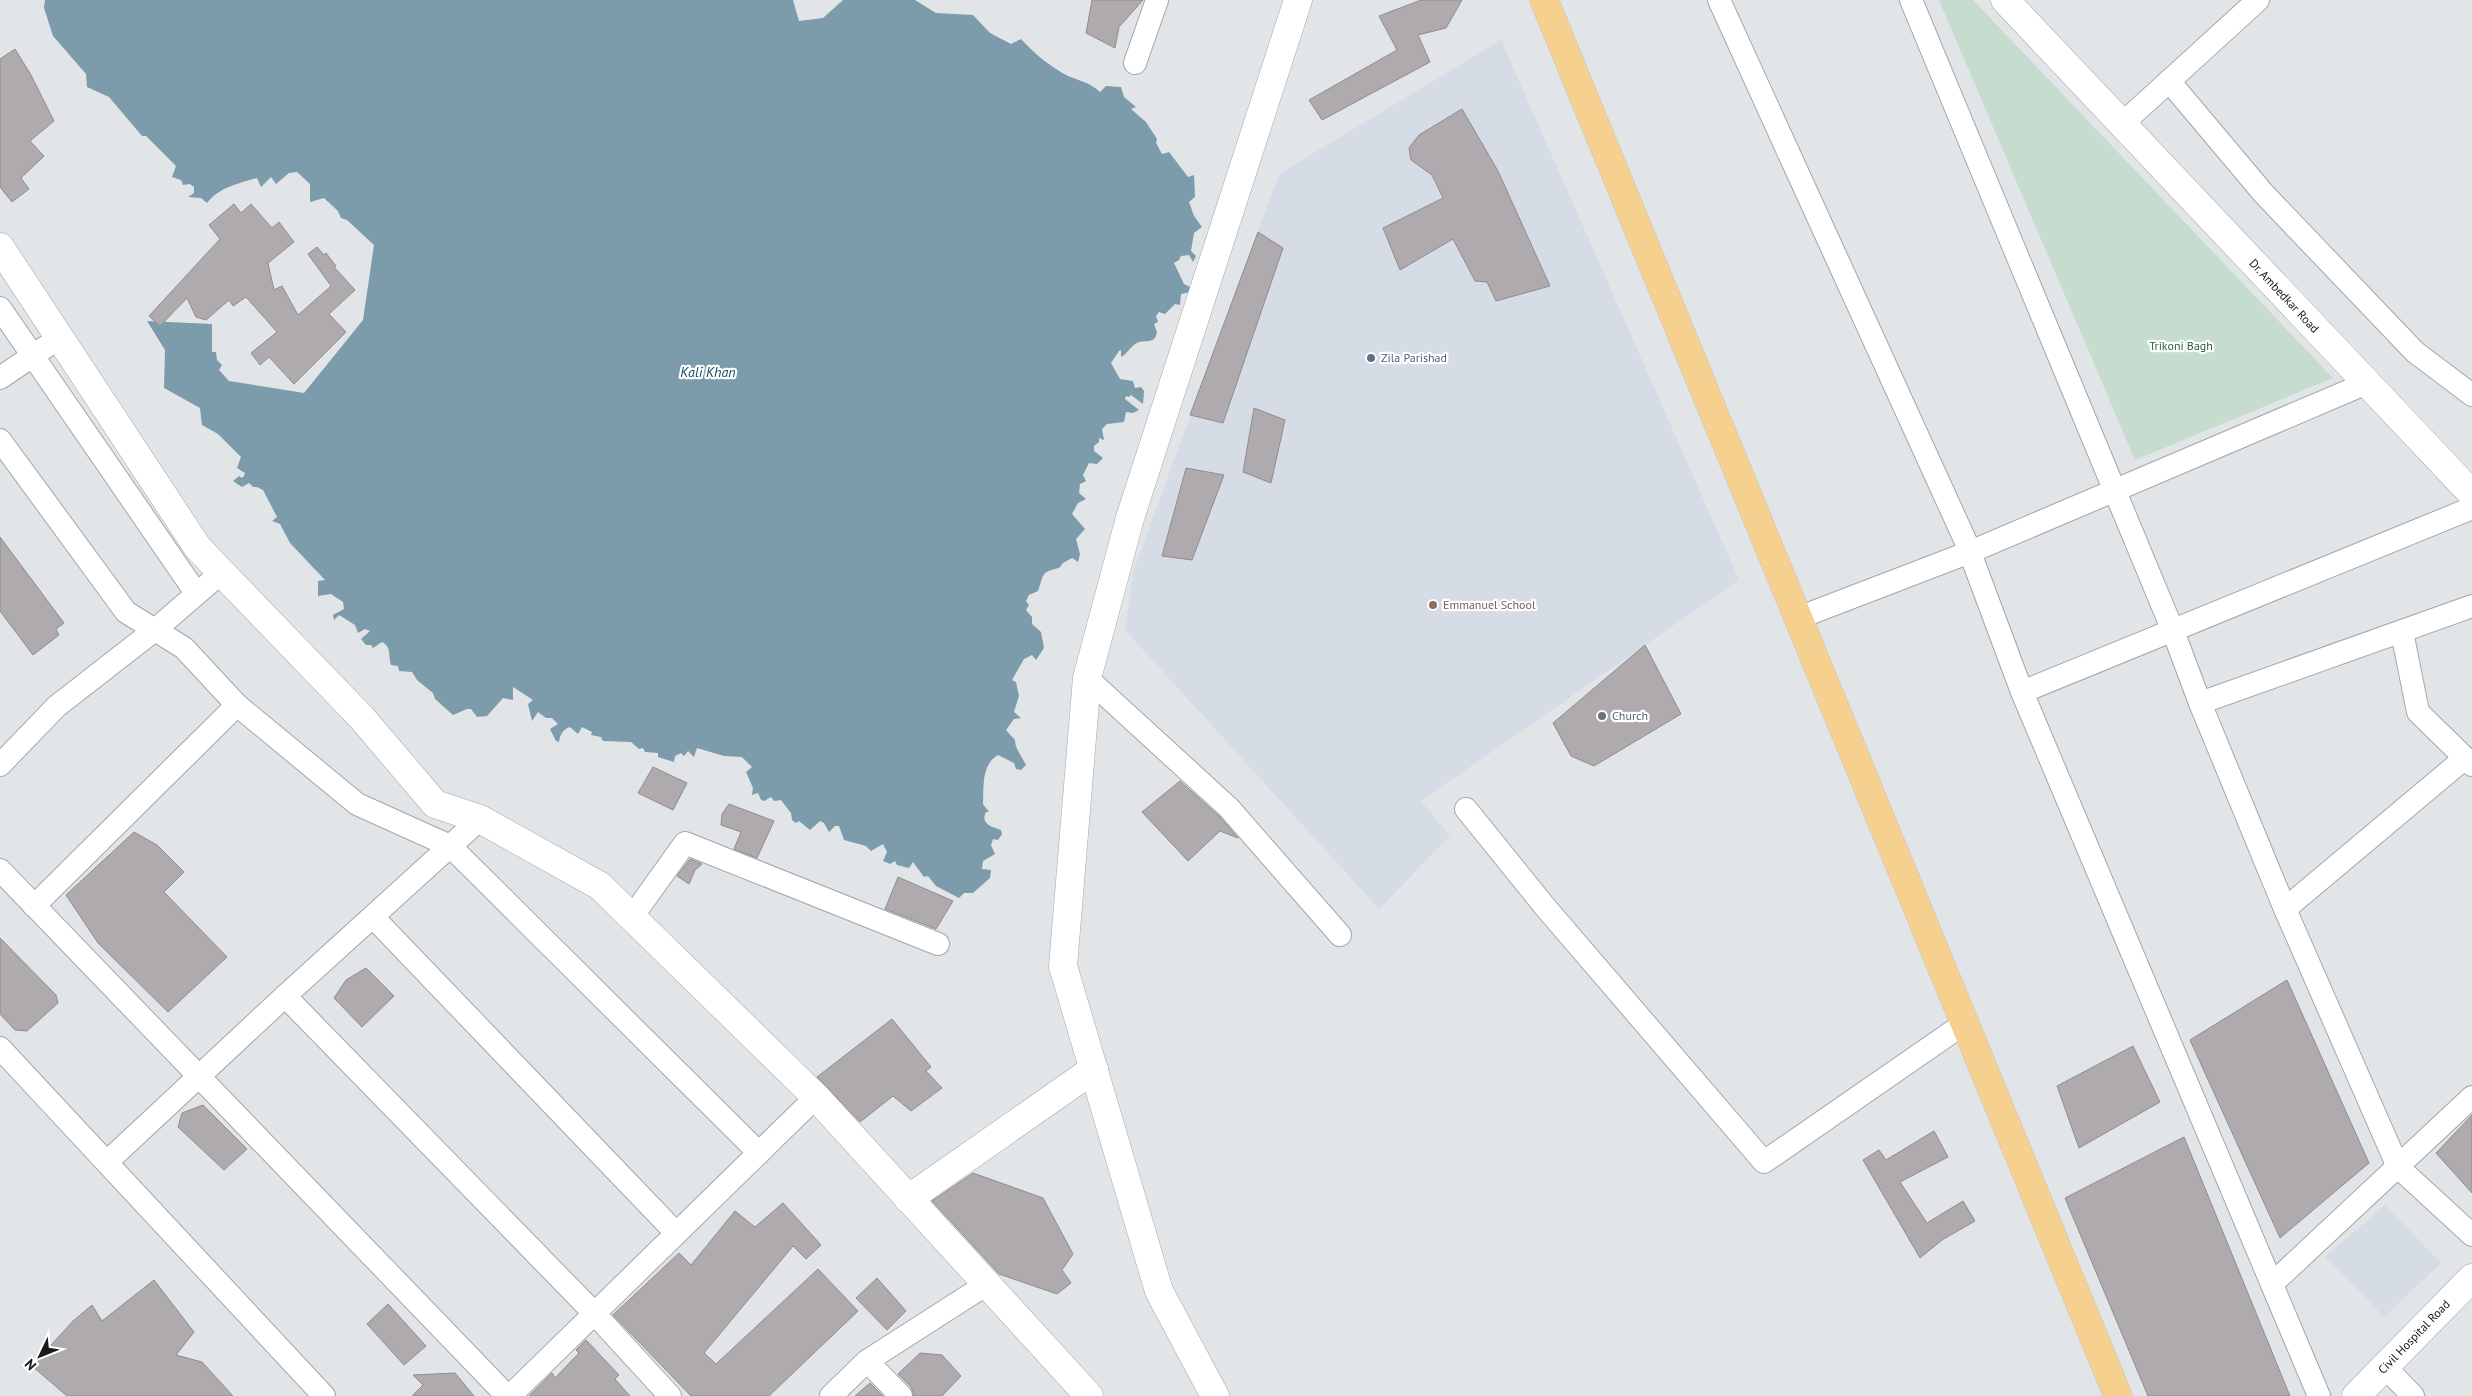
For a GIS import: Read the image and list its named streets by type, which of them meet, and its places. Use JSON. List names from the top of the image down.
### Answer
{
  "streets": {
    "main road": ["Dr. Ambedkar Road", "Civil Hospital Road"]
  },
  "water": ["Kali Khan"],
  "parks": ["Trikoni Bagh"],
  "places": ["Zila Parishad", "Emmanuel School", "Church"],
  "north": "bottom left"
}
